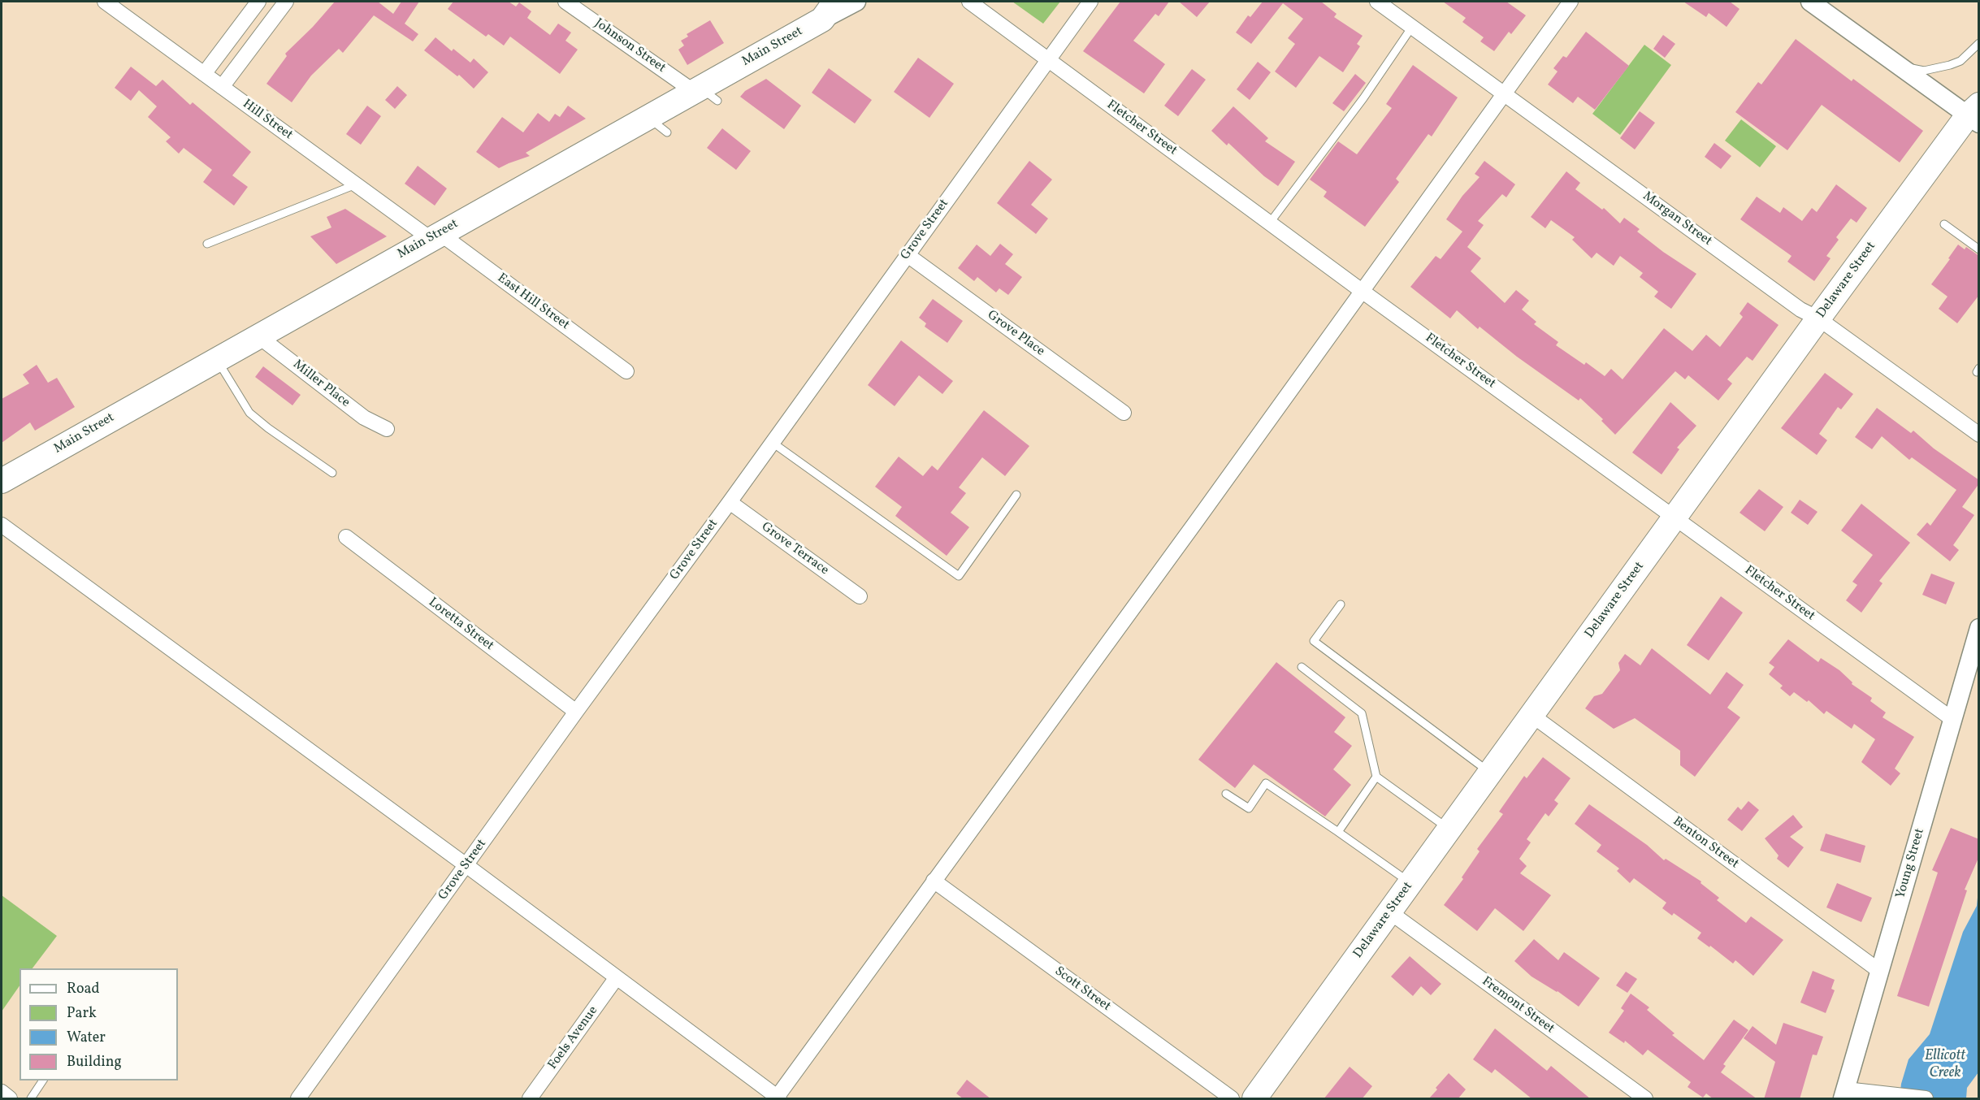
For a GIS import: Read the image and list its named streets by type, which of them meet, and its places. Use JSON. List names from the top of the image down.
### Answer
{
  "streets": {
    "main road": ["Main Street", "Delaware Street"],
    "street": [
      "Johnson Street",
      "Hill Street",
      "Fletcher Street",
      "Morgan Street",
      "Grove Street",
      "East Hill Street",
      "Grove Place",
      "Miller Place",
      "Grove Terrace",
      "Loretta Street",
      "Benton Street",
      "Young Street",
      "Scott Street",
      "Fremont Street",
      "Foels Avenue"
    ]
  },
  "crossings": [
    ["Johnson Street", "Main Street"],
    ["Main Street", "Hill Street"],
    ["Main Street", "East Hill Street"],
    ["Main Street", "Miller Place"],
    ["Hill Street", "East Hill Street"],
    ["Fletcher Street", "Grove Street"],
    ["Fletcher Street", "Delaware Street"],
    ["Fletcher Street", "Young Street"],
    ["Morgan Street", "Delaware Street"],
    ["Grove Street", "Grove Place"],
    ["Grove Street", "Grove Terrace"],
    ["Grove Street", "Loretta Street"],
    ["Delaware Street", "Benton Street"],
    ["Delaware Street", "Fremont Street"],
    ["Benton Street", "Young Street"]
  ],
  "water": ["Ellicott Creek"],
  "legend": [
    "Road",
    "Park",
    "Water",
    "Building"
  ]
}
